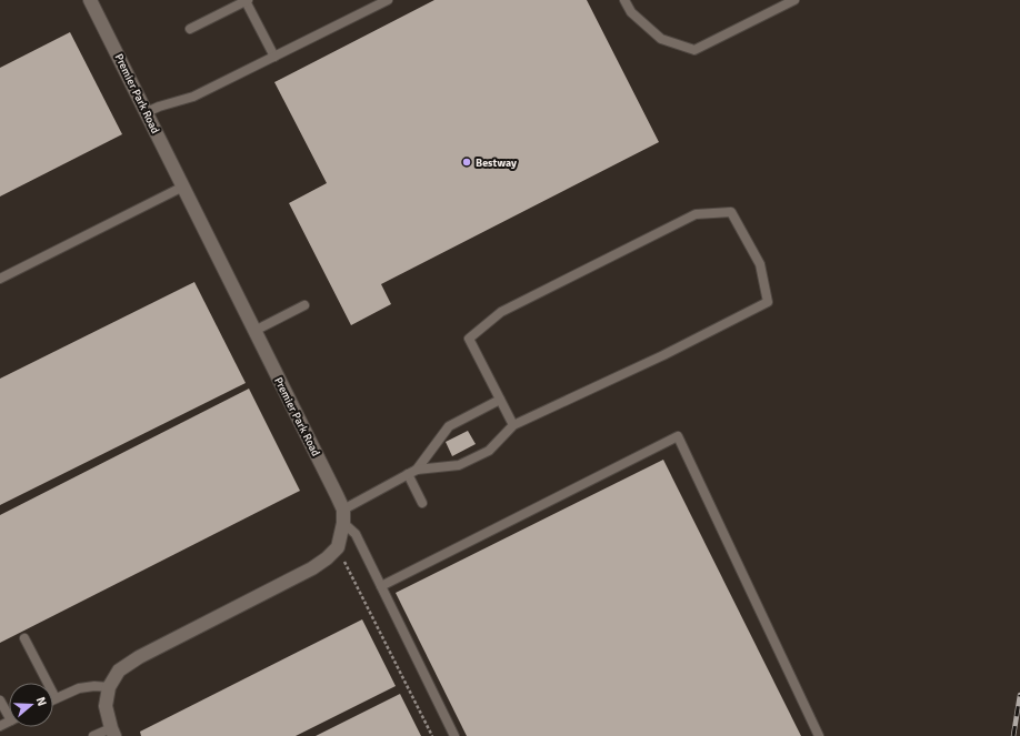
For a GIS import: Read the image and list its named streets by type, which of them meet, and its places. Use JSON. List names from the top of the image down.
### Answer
{
  "streets": {
    "street": ["Premier Park Road"]
  },
  "places": ["Bestway"],
  "north": "right"
}
